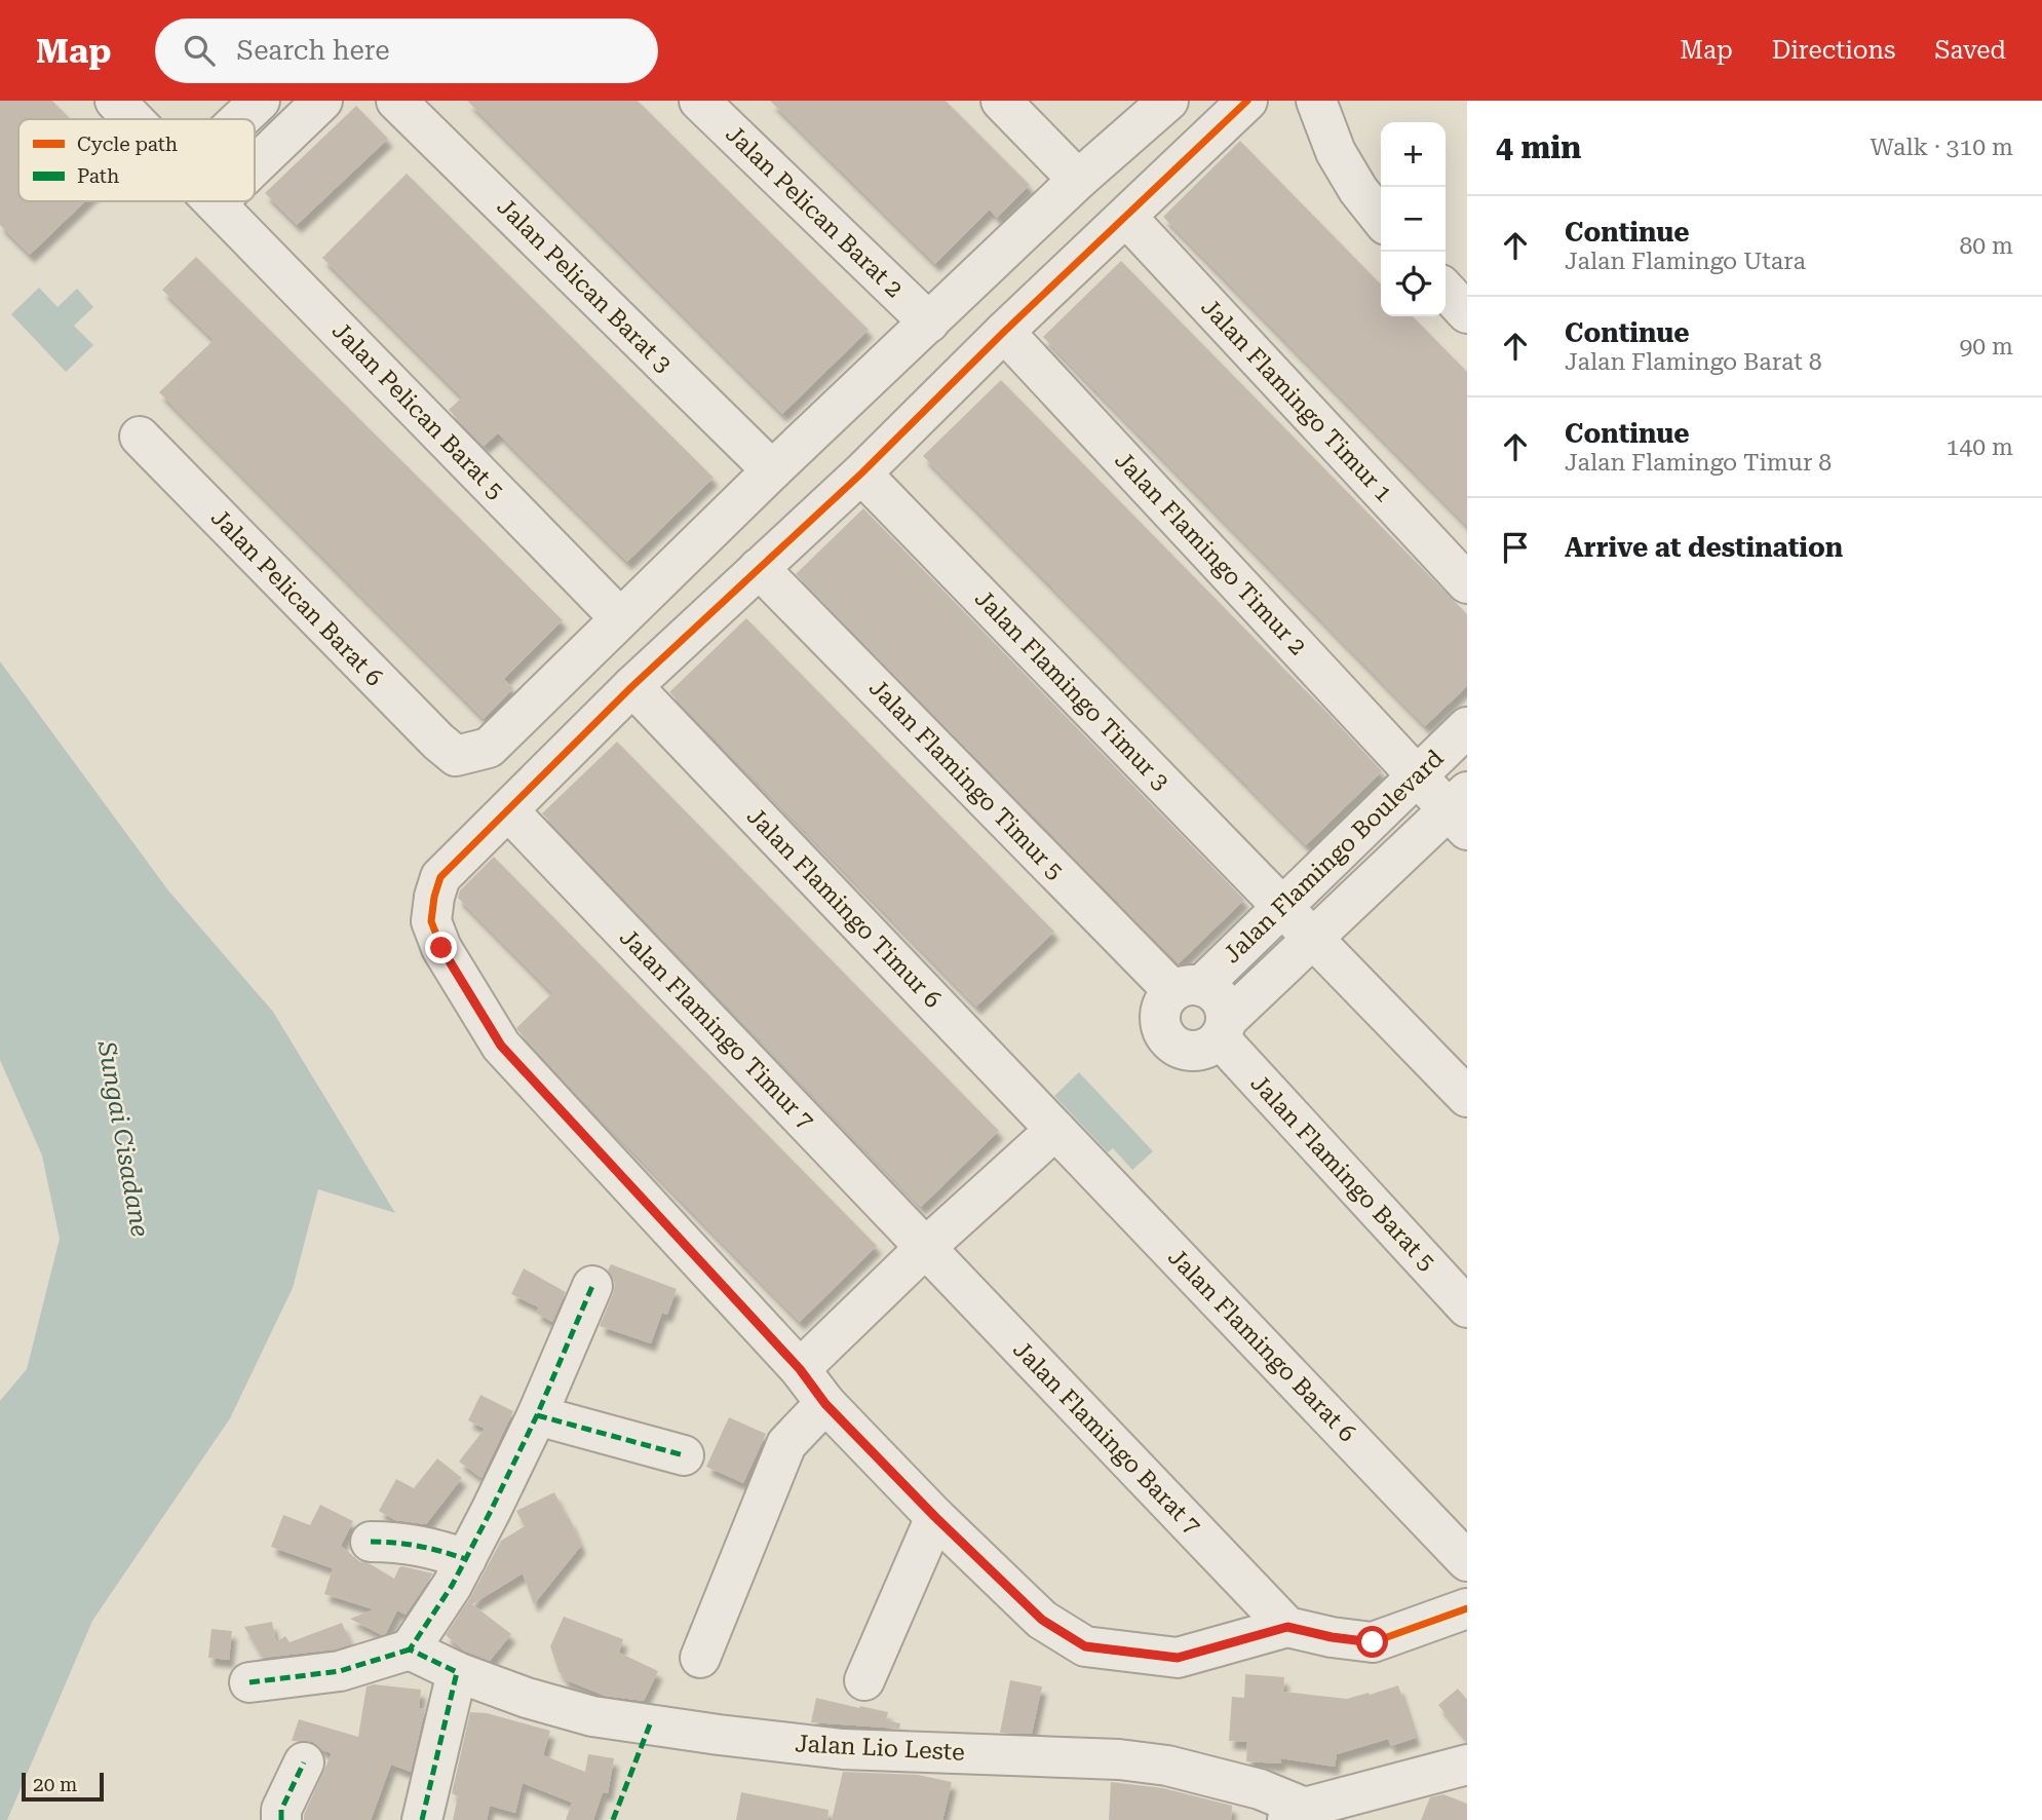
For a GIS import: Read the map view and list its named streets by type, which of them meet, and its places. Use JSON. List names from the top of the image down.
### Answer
{
  "streets": {
    "street": [
      "Jalan Pelican Barat 2",
      "Jalan Pelican Barat 3",
      "Jalan Flamingo Timur 1",
      "Jalan Pelican Barat 5",
      "Jalan Flamingo Timur 2",
      "Jalan Pelican Barat 6",
      "Jalan Flamingo Timur 3",
      "Jalan Flamingo Timur 5",
      "Jalan Flamingo Boulevard",
      "Jalan Flamingo Timur 6",
      "Jalan Flamingo Timur 7",
      "Jalan Flamingo Barat 5",
      "Jalan Flamingo Barat 6",
      "Jalan Flamingo Barat 7",
      "Jalan Lio Leste"
    ]
  },
  "crossings": [
    ["Jalan Pelican Barat 5", "Jalan Pelican Barat 6"],
    ["Jalan Flamingo Timur 2", "Jalan Flamingo Boulevard"],
    ["Jalan Flamingo Timur 3", "Jalan Flamingo Boulevard"],
    ["Jalan Flamingo Timur 5", "Jalan Flamingo Boulevard"],
    ["Jalan Flamingo Timur 5", "Jalan Flamingo Barat 5"],
    ["Jalan Flamingo Boulevard", "Jalan Flamingo Barat 5"],
    ["Jalan Flamingo Timur 6", "Jalan Flamingo Barat 6"],
    ["Jalan Flamingo Timur 7", "Jalan Flamingo Barat 7"]
  ],
  "water": ["Sungai Cisadane"],
  "legend": ["Cycle path", "Path"],
  "scale_bar": "20 m",
  "page": {
    "header": "Map",
    "search": "Search here",
    "nav": ["Map", "Directions", "Saved"],
    "heading": ["4 min", "Walk · 310 m"],
    "map_buttons": ["+", "−"],
    "list": [
      ["Continue", "Jalan Flamingo Utara", "80 m"],
      ["Continue", "Jalan Flamingo Barat 8", "90 m"],
      ["Continue", "Jalan Flamingo Timur 8", "140 m"],
      "Arrive at destination"
    ],
    "scale": "20 m"
  }
}
